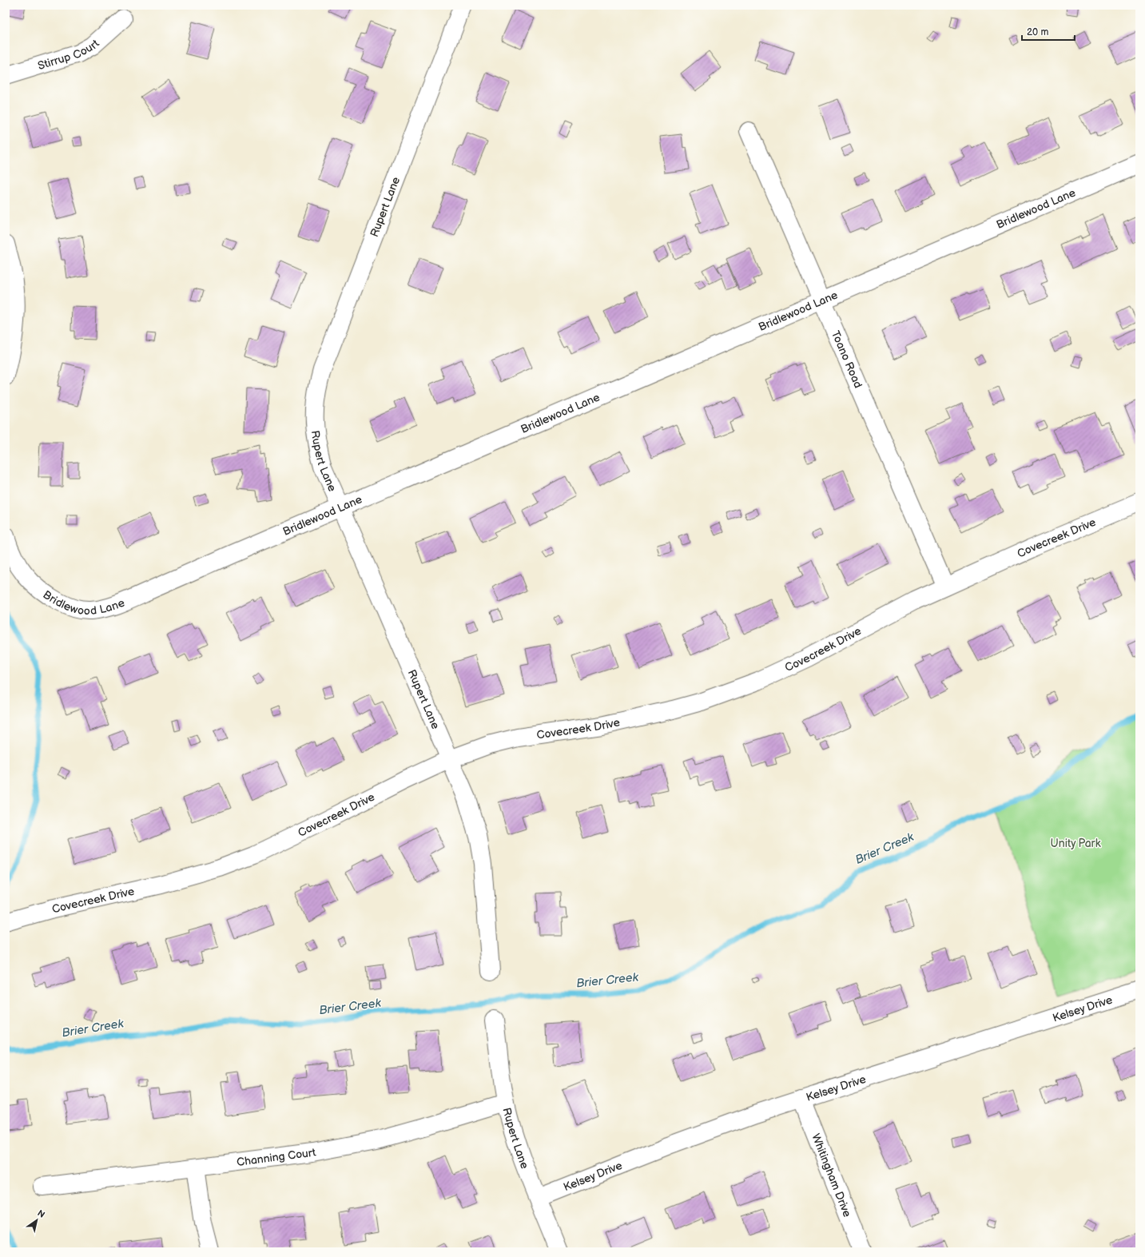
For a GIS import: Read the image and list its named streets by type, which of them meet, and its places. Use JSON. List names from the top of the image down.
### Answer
{
  "streets": {
    "street": [
      "Stirrup Court",
      "Rupert Lane",
      "Bridlewood Lane",
      "Toano Road",
      "Covecreek Drive",
      "Kelsey Drive",
      "Channing Court",
      "Whitingham Drive"
    ]
  },
  "crossings": [
    ["Rupert Lane", "Bridlewood Lane"],
    ["Rupert Lane", "Covecreek Drive"],
    ["Rupert Lane", "Kelsey Drive"],
    ["Rupert Lane", "Channing Court"],
    ["Bridlewood Lane", "Toano Road"],
    ["Toano Road", "Covecreek Drive"],
    ["Kelsey Drive", "Whitingham Drive"]
  ],
  "water": ["Brier Creek"],
  "parks": ["Unity Park"],
  "scale_bar": "20 m",
  "north": "top right"
}
